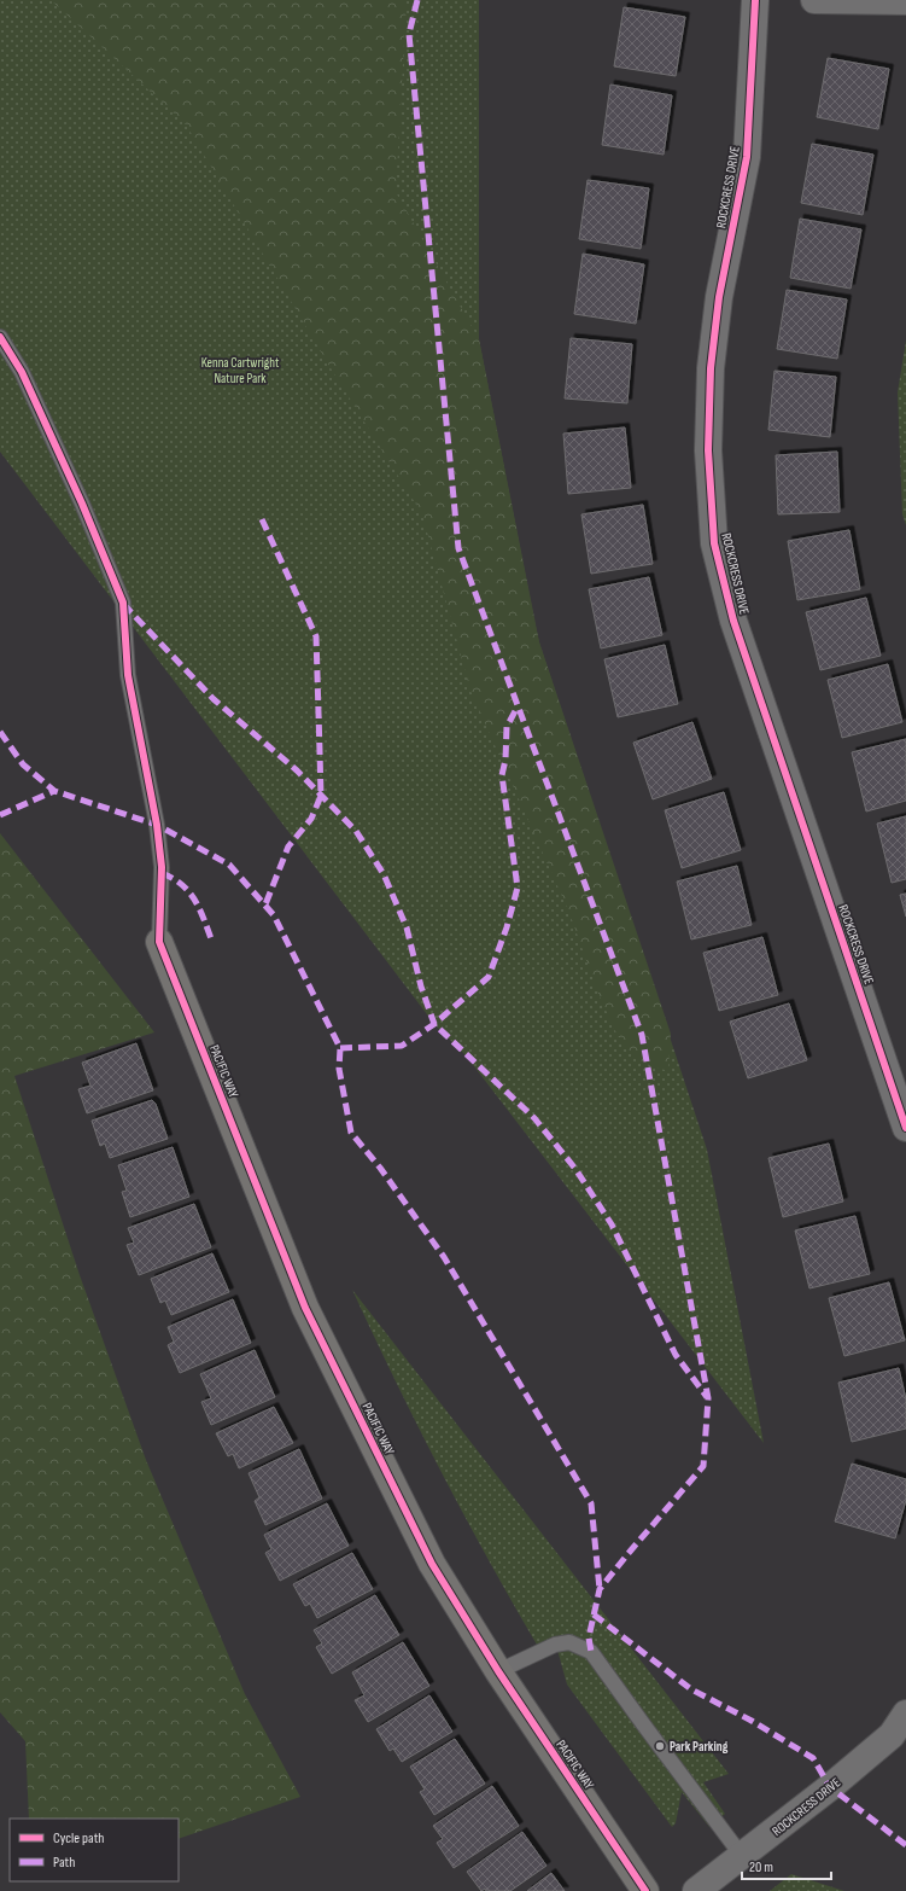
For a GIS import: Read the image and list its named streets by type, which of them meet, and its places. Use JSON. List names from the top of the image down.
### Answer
{
  "streets": {
    "street": ["ROCKCRESS DRIVE", "PACIFIC WAY"]
  },
  "parks": ["Kenna Cartwright Nature Park"],
  "places": ["Park Parking"],
  "legend": ["Cycle path", "Path"],
  "scale_bar": "20 m"
}
